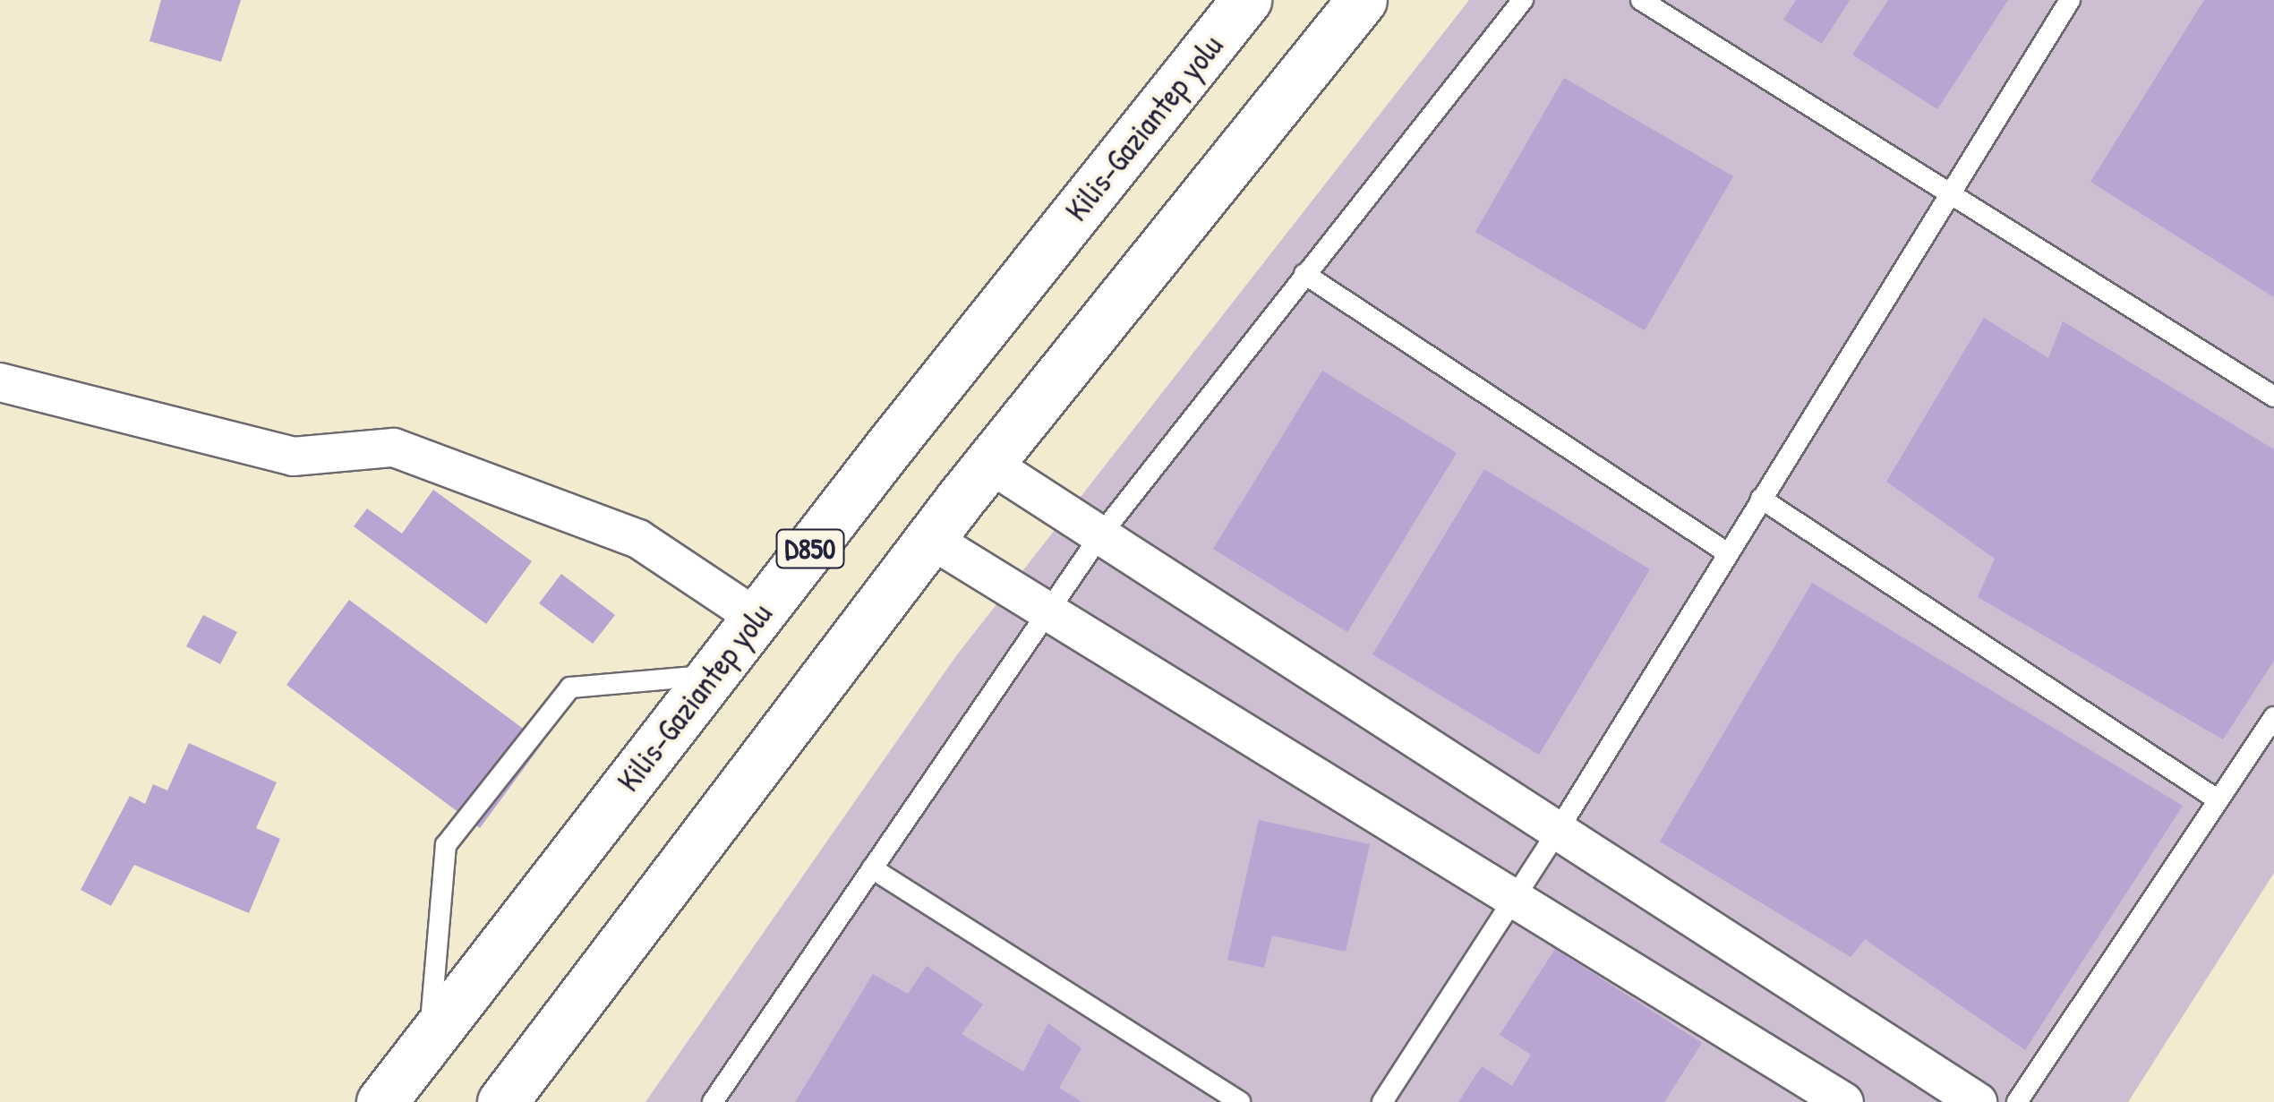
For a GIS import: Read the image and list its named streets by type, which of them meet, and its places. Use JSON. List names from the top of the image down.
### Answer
{
  "streets": {
    "highway": ["Kilis-Gaziantep yolu", "D850"]
  }
}
